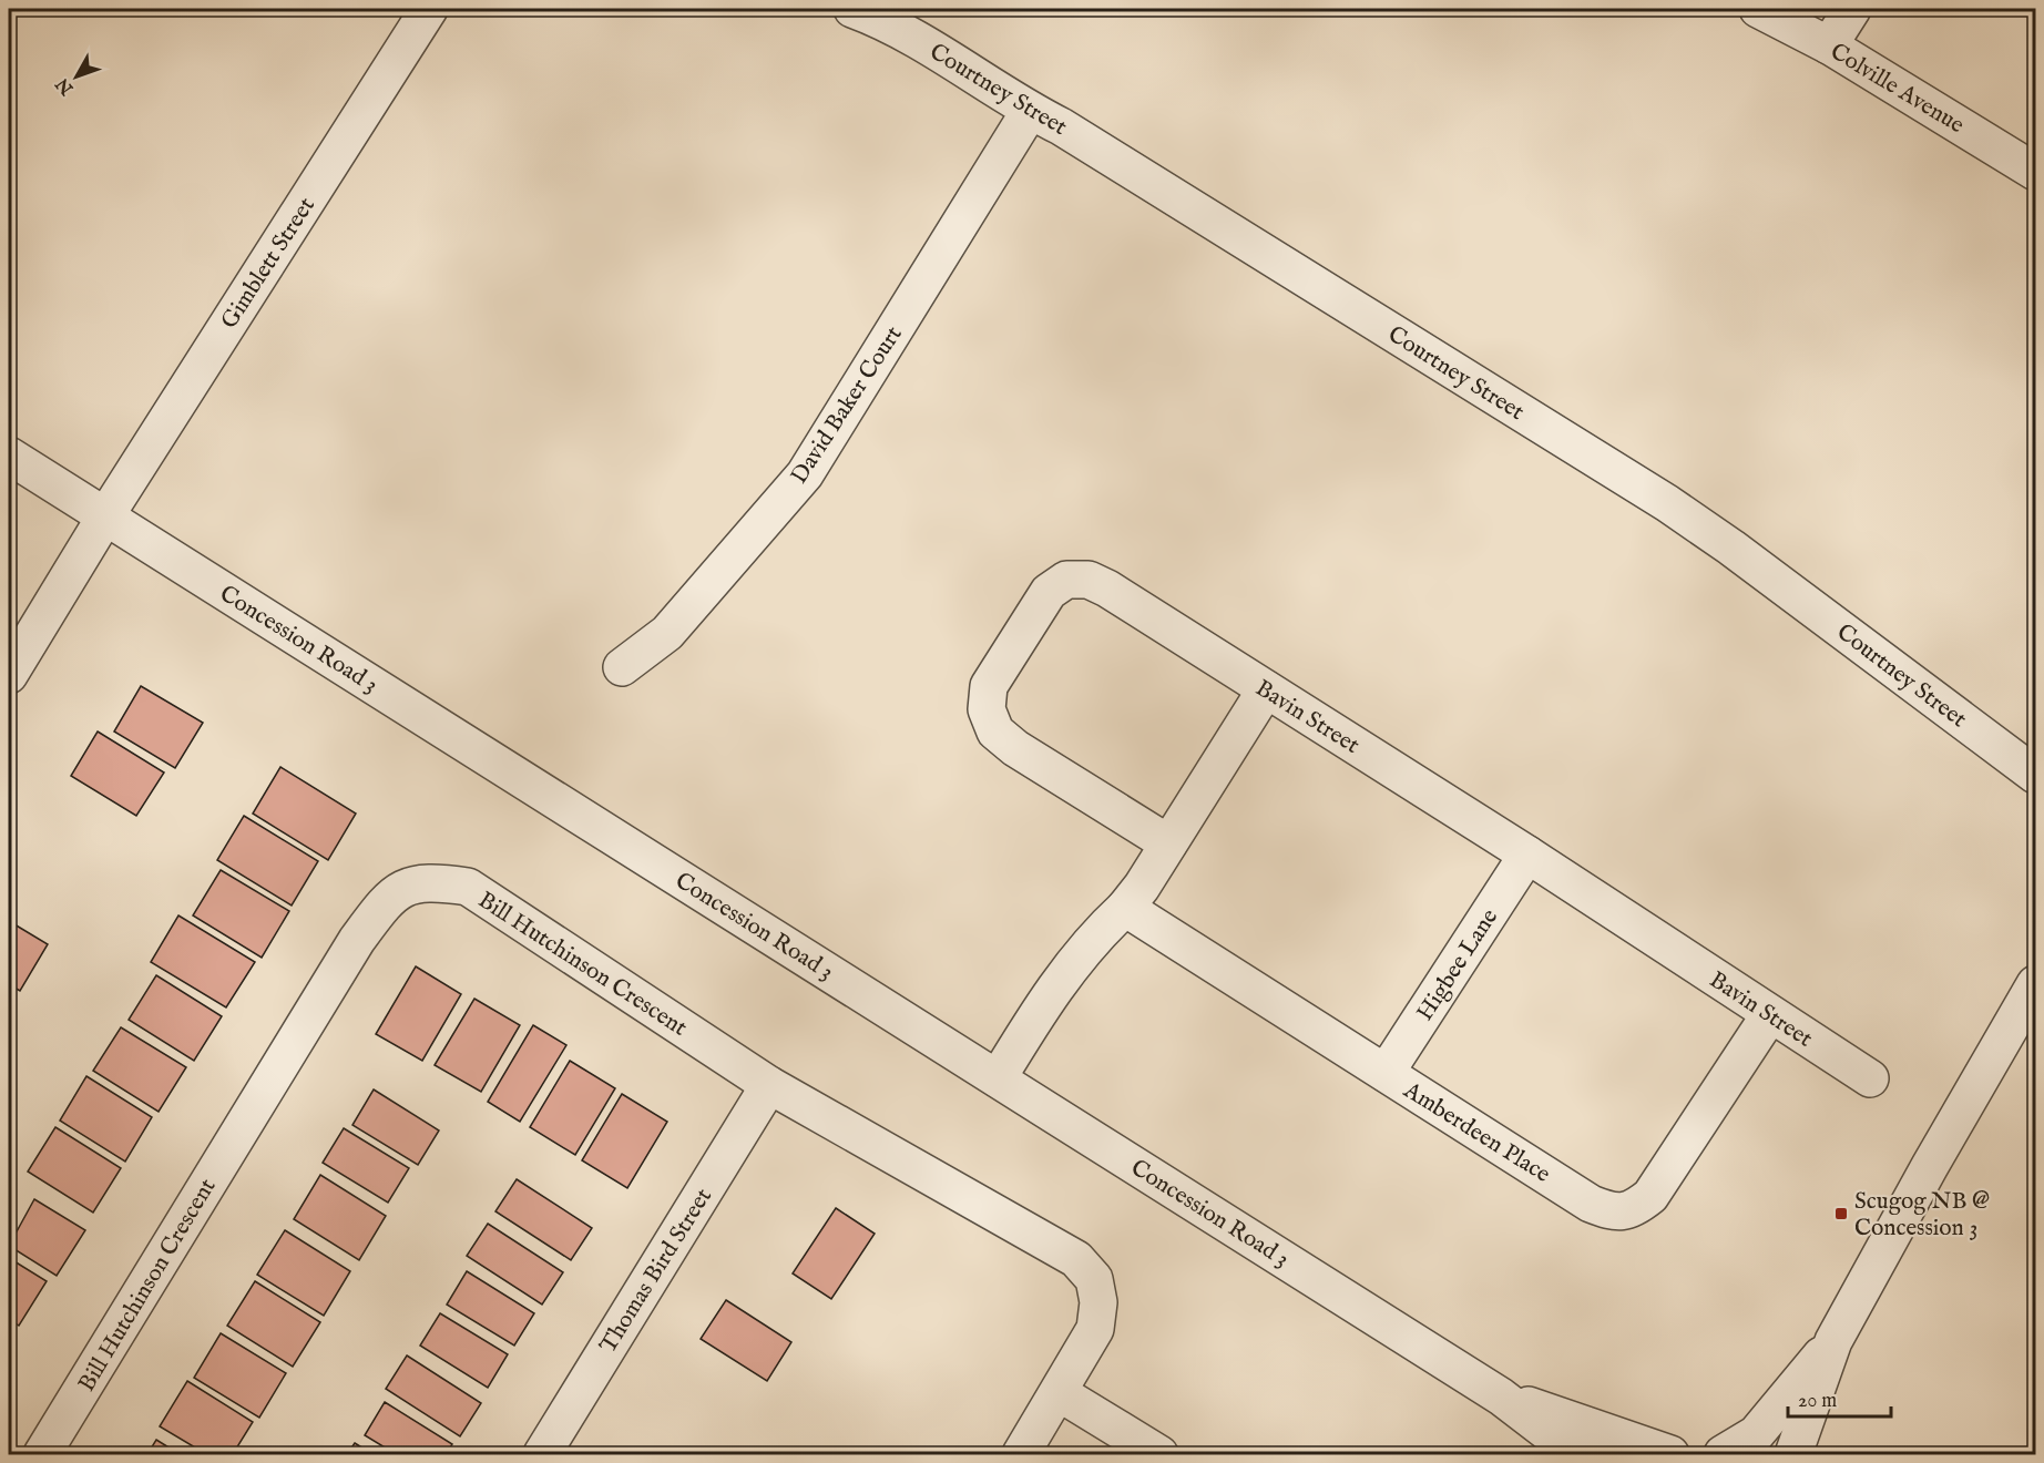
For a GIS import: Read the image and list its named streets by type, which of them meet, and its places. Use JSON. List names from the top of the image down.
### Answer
{
  "streets": {
    "street": [
      "Colville Avenue",
      "Courtney Street",
      "Gimblett Street",
      "David Baker Court",
      "Concession Road 3",
      "Bavin Street",
      "Bill Hutchinson Crescent",
      "Higbee Lane",
      "Amberdeen Place",
      "Thomas Bird Street"
    ]
  },
  "crossings": [
    ["Courtney Street", "David Baker Court"],
    ["Gimblett Street", "Concession Road 3"],
    ["Bavin Street", "Higbee Lane"],
    ["Bavin Street", "Amberdeen Place"],
    ["Bill Hutchinson Crescent", "Thomas Bird Street"],
    ["Higbee Lane", "Amberdeen Place"]
  ],
  "places": {
    "transit": ["Scugog NB @ Concession 3"]
  },
  "scale_bar": "20 m",
  "north": "bottom left"
}
